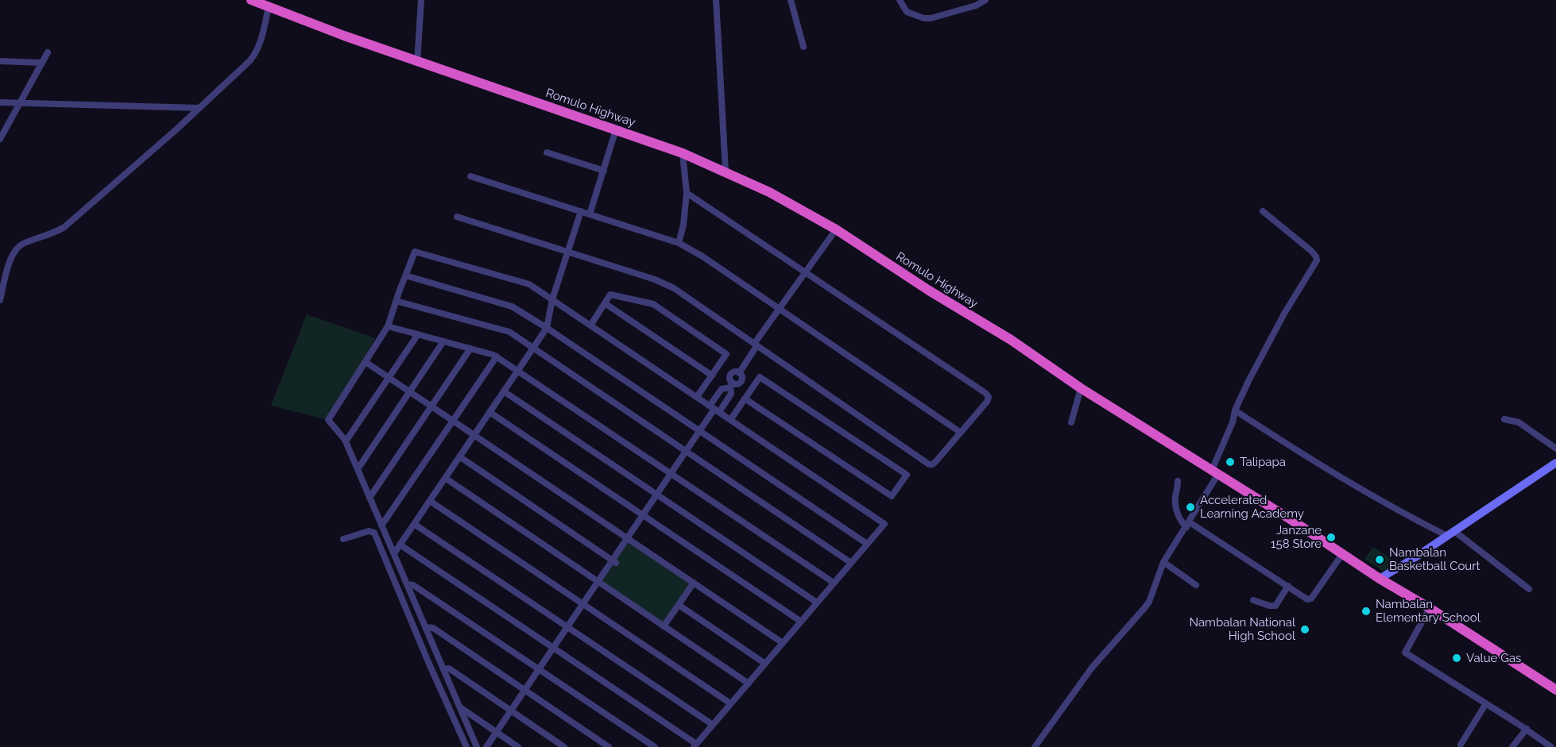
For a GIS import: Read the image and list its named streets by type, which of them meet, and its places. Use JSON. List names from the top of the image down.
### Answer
{
  "streets": {
    "highway": ["Romulo Highway"]
  },
  "places": [
    "Talipapa",
    "Accelerated Learning Academy",
    "Janzane 158 Store",
    "Nambalan Basketball Court",
    "Nambalan Elementary School",
    "Nambalan National High School",
    "Value Gas"
  ]
}
